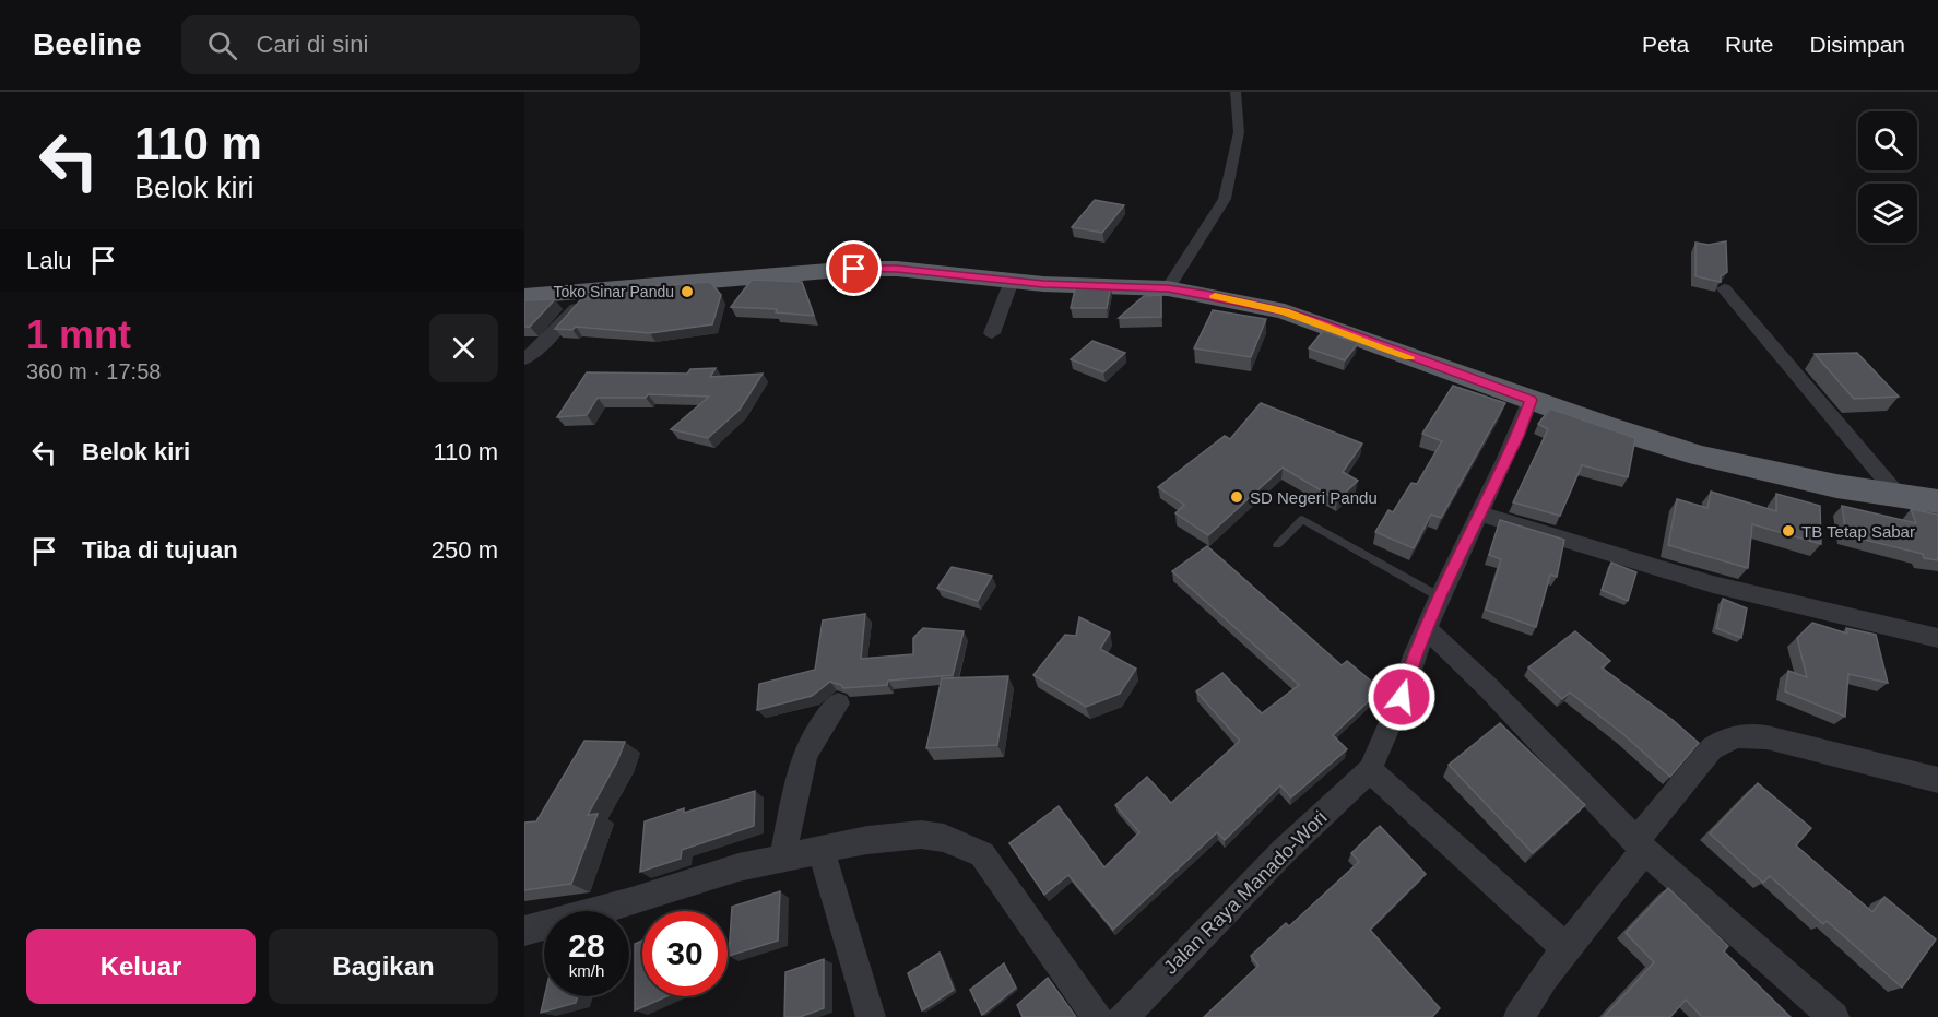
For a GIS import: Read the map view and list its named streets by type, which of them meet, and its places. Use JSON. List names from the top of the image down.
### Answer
{
  "streets": {
    "street": ["Jalan Raya Manado-Wori"]
  },
  "places": ["Toko Sinar Pandu", "SD Negeri Pandu", "TB Tetap Sabar"],
  "page": {
    "header": "Beeline",
    "search": "Cari di sini",
    "nav": ["Peta", "Rute", "Disimpan"],
    "turn": ["110 m", "Belok kiri"],
    "then": "Lalu",
    "heading": ["1 mnt", "360 m · 17:58"],
    "list": [
      {
        "name": "Belok kiri",
        "value": "110 m"
      },
      {
        "name": "Tiba di tujuan",
        "value": "250 m"
      }
    ],
    "speed": "28 km/h",
    "limit": "30",
    "buttons": ["Keluar", "Bagikan"]
  }
}
